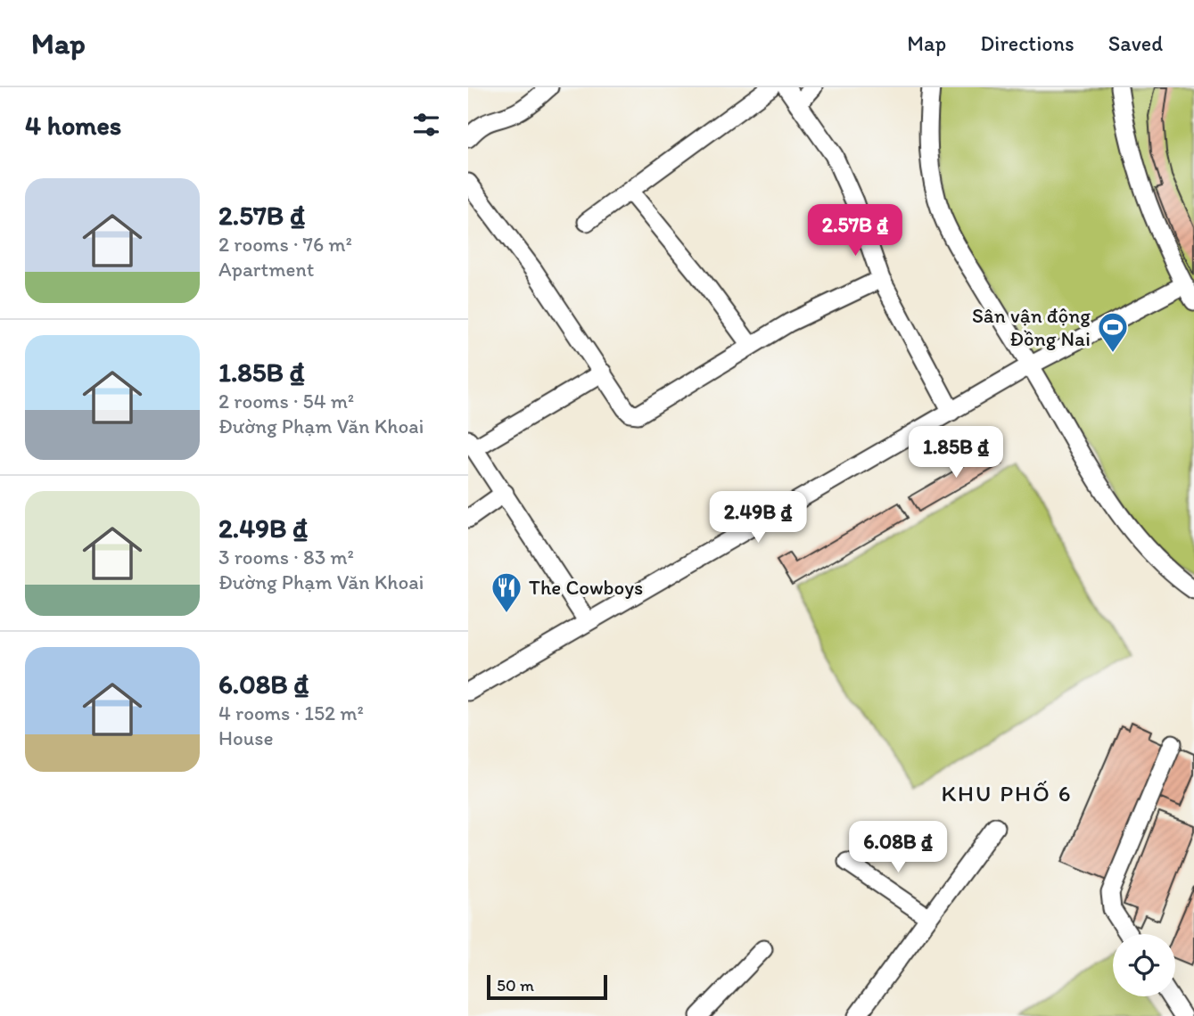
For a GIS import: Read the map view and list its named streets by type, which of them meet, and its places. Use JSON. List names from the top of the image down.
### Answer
{
  "districts": ["KHU PHỐ 6"],
  "places": {
    "sports": ["Sân vận động Đồng Nai"],
    "restaurant": ["The Cowboys"]
  },
  "scale_bar": "50 m",
  "page": {
    "header": "Map",
    "nav": ["Map", "Directions", "Saved"],
    "heading": "4 homes",
    "list": [
      {
        "name": "2.57B ₫",
        "note": "2 rooms · 76 m² · Apartment"
      },
      {
        "name": "1.85B ₫",
        "note": "2 rooms · 54 m² · Đường Phạm Văn Khoai"
      },
      {
        "name": "2.49B ₫",
        "note": "3 rooms · 83 m² · Đường Phạm Văn Khoai"
      },
      {
        "name": "6.08B ₫",
        "note": "4 rooms · 152 m² · House"
      }
    ],
    "price": [
      "2.57B ₫",
      "1.85B ₫",
      "2.49B ₫",
      "6.08B ₫"
    ],
    "scale": "50 m"
  }
}
